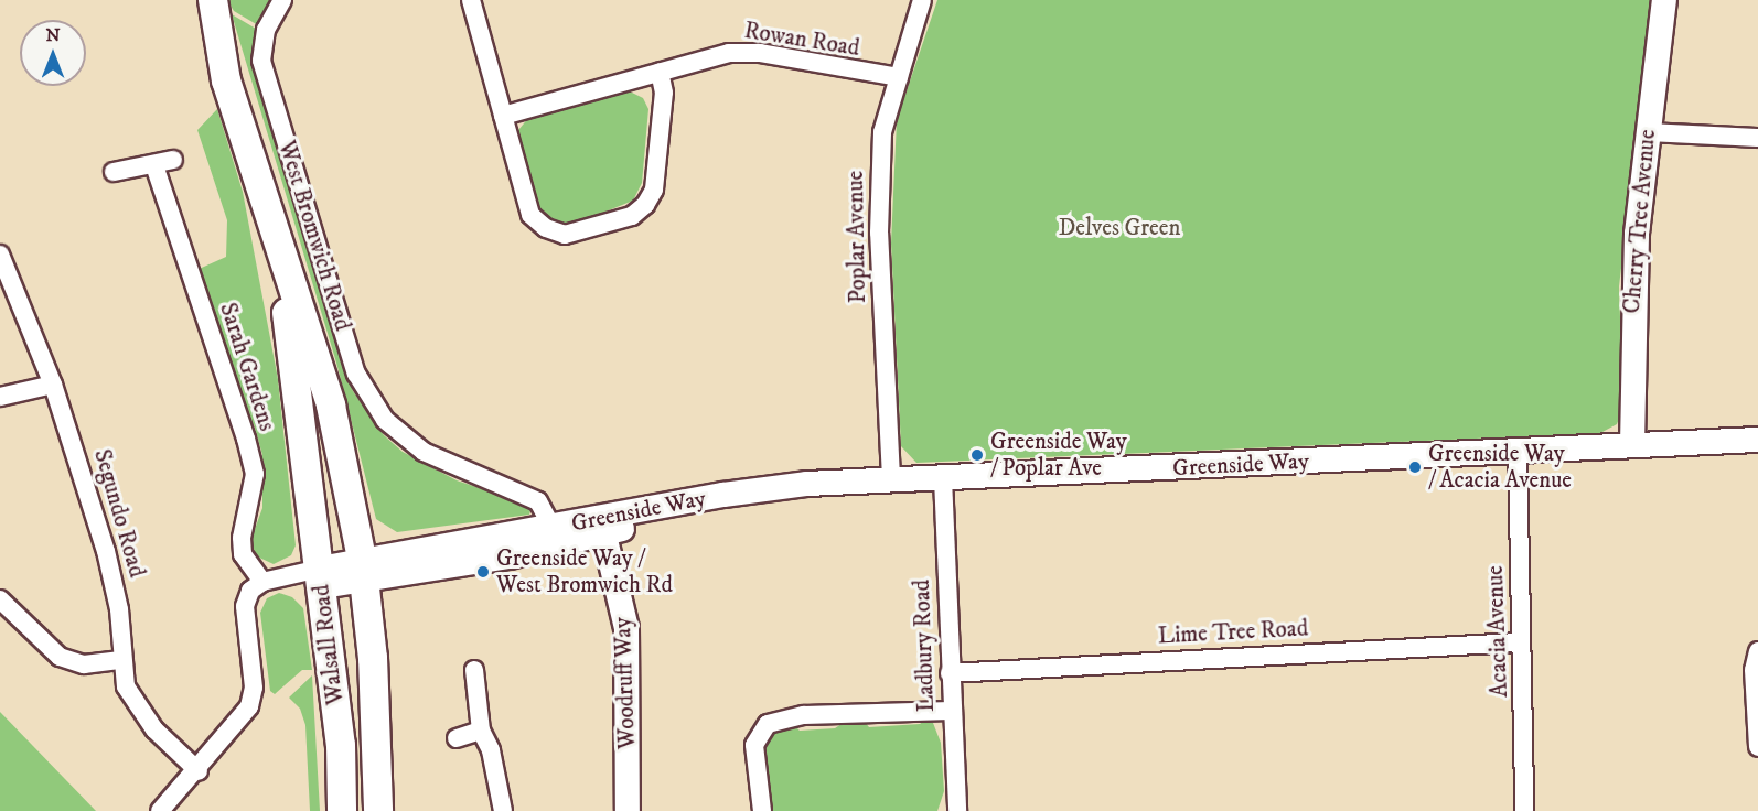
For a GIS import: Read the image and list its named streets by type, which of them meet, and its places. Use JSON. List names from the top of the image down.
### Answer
{
  "streets": {
    "main road": ["West Bromwich Road", "Walsall Road"],
    "street": [
      "Rowan Road",
      "Cherry Tree Avenue",
      "Poplar Avenue",
      "Sarah Gardens",
      "Greenside Way",
      "Segundo Road",
      "Acacia Avenue",
      "Lime Tree Road",
      "Ladbury Road",
      "Woodruff Way"
    ]
  },
  "crossings": [
    ["Rowan Road", "Poplar Avenue"],
    ["Cherry Tree Avenue", "Greenside Way"],
    ["West Bromwich Road", "Greenside Way"],
    ["West Bromwich Road", "Walsall Road"],
    ["Poplar Avenue", "Greenside Way"],
    ["Sarah Gardens", "Walsall Road"],
    ["Greenside Way", "Acacia Avenue"],
    ["Greenside Way", "Walsall Road"],
    ["Greenside Way", "Ladbury Road"],
    ["Greenside Way", "Woodruff Way"],
    ["Acacia Avenue", "Lime Tree Road"],
    ["Lime Tree Road", "Ladbury Road"]
  ],
  "parks": ["Delves Green"],
  "places": ["Greenside Way / Poplar Ave", "Greenside Way / Acacia Avenue", "Greenside Way / West Bromwich Rd"],
  "north": "top"
}
